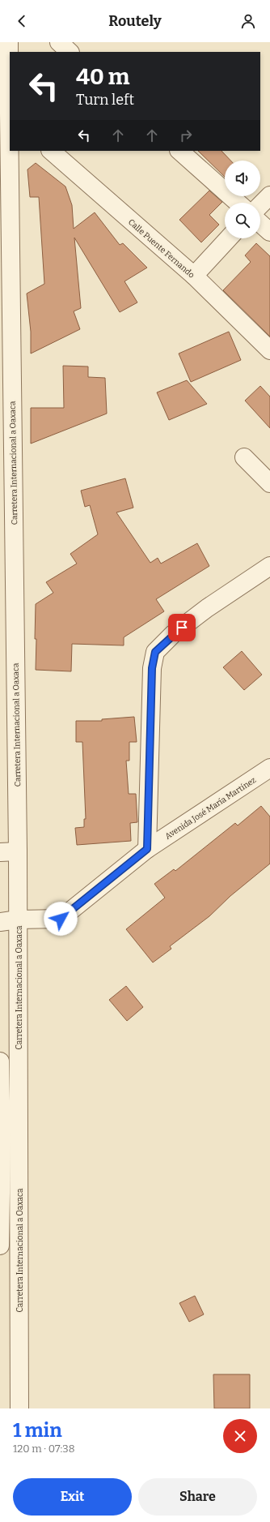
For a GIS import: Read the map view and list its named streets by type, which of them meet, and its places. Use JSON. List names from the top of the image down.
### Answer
{
  "streets": {
    "street": ["Calle Puente Fernando", "Carretera Internacional a Oaxaca", "Avenida José María Martínez"]
  },
  "crossings": [
    ["Carretera Internacional a Oaxaca", "Avenida José María Martínez"]
  ],
  "page": {
    "header": "Routely",
    "turn": ["40 m", "Turn left"],
    "heading": ["1 min", "120 m · 07:38"],
    "buttons": ["Exit", "Share"]
  }
}
